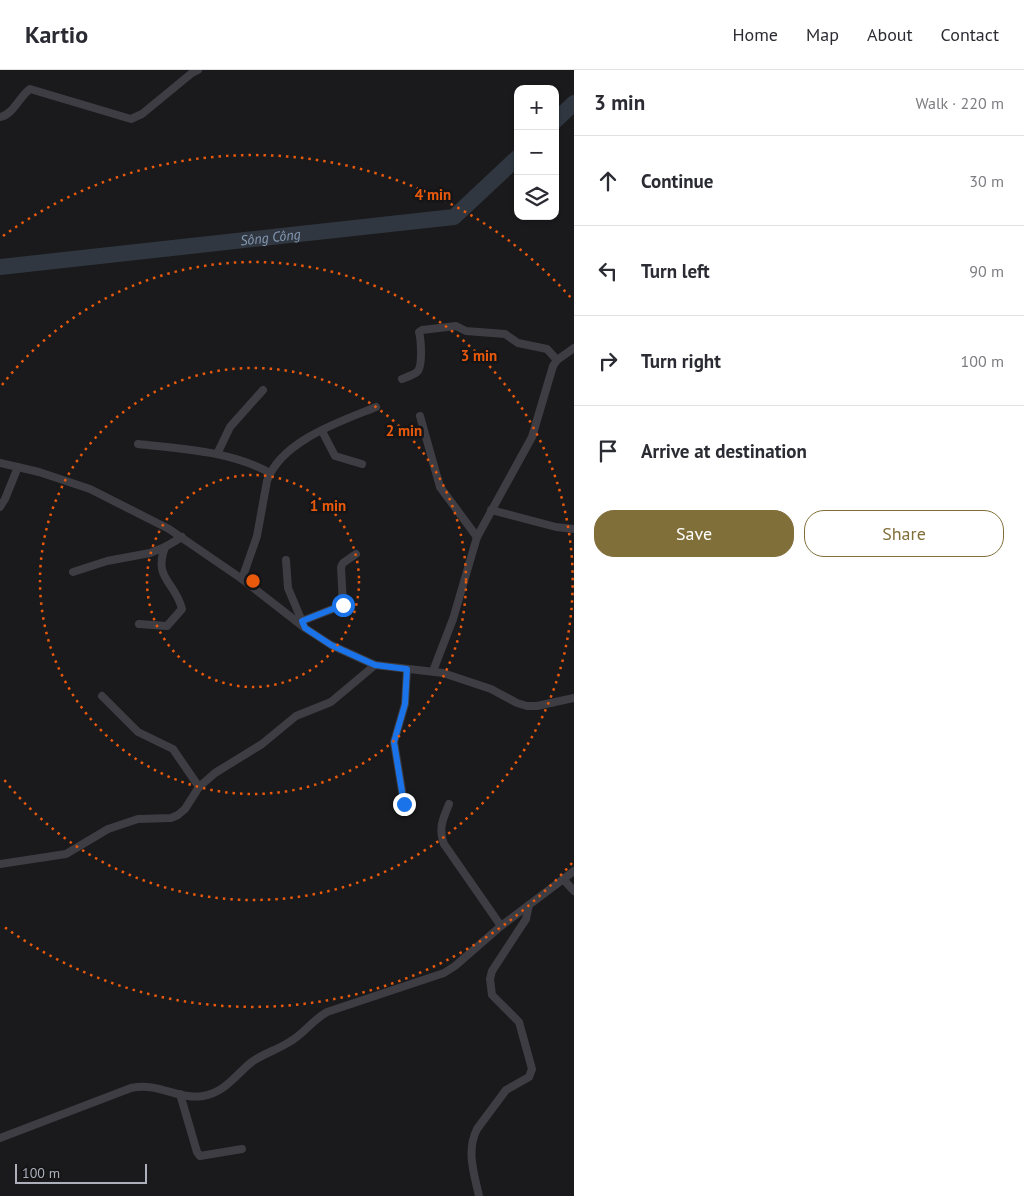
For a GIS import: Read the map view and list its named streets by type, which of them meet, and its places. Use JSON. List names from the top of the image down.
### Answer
{
  "water": ["Sông Công"],
  "scale_bar": "100 m",
  "page": {
    "header": "Kartio",
    "nav": [
      "Home",
      "Map",
      "About",
      "Contact"
    ],
    "heading": ["3 min", "Walk · 220 m"],
    "map_buttons": ["+", "−"],
    "list": [
      ["Continue", "30 m"],
      ["Turn left", "90 m"],
      ["Turn right", "100 m"],
      "Arrive at destination"
    ],
    "buttons": ["Save", "Share"],
    "scale": "100 m"
  },
  "rings": [
    "4 min",
    "3 min",
    "2 min",
    "1 min"
  ]
}
